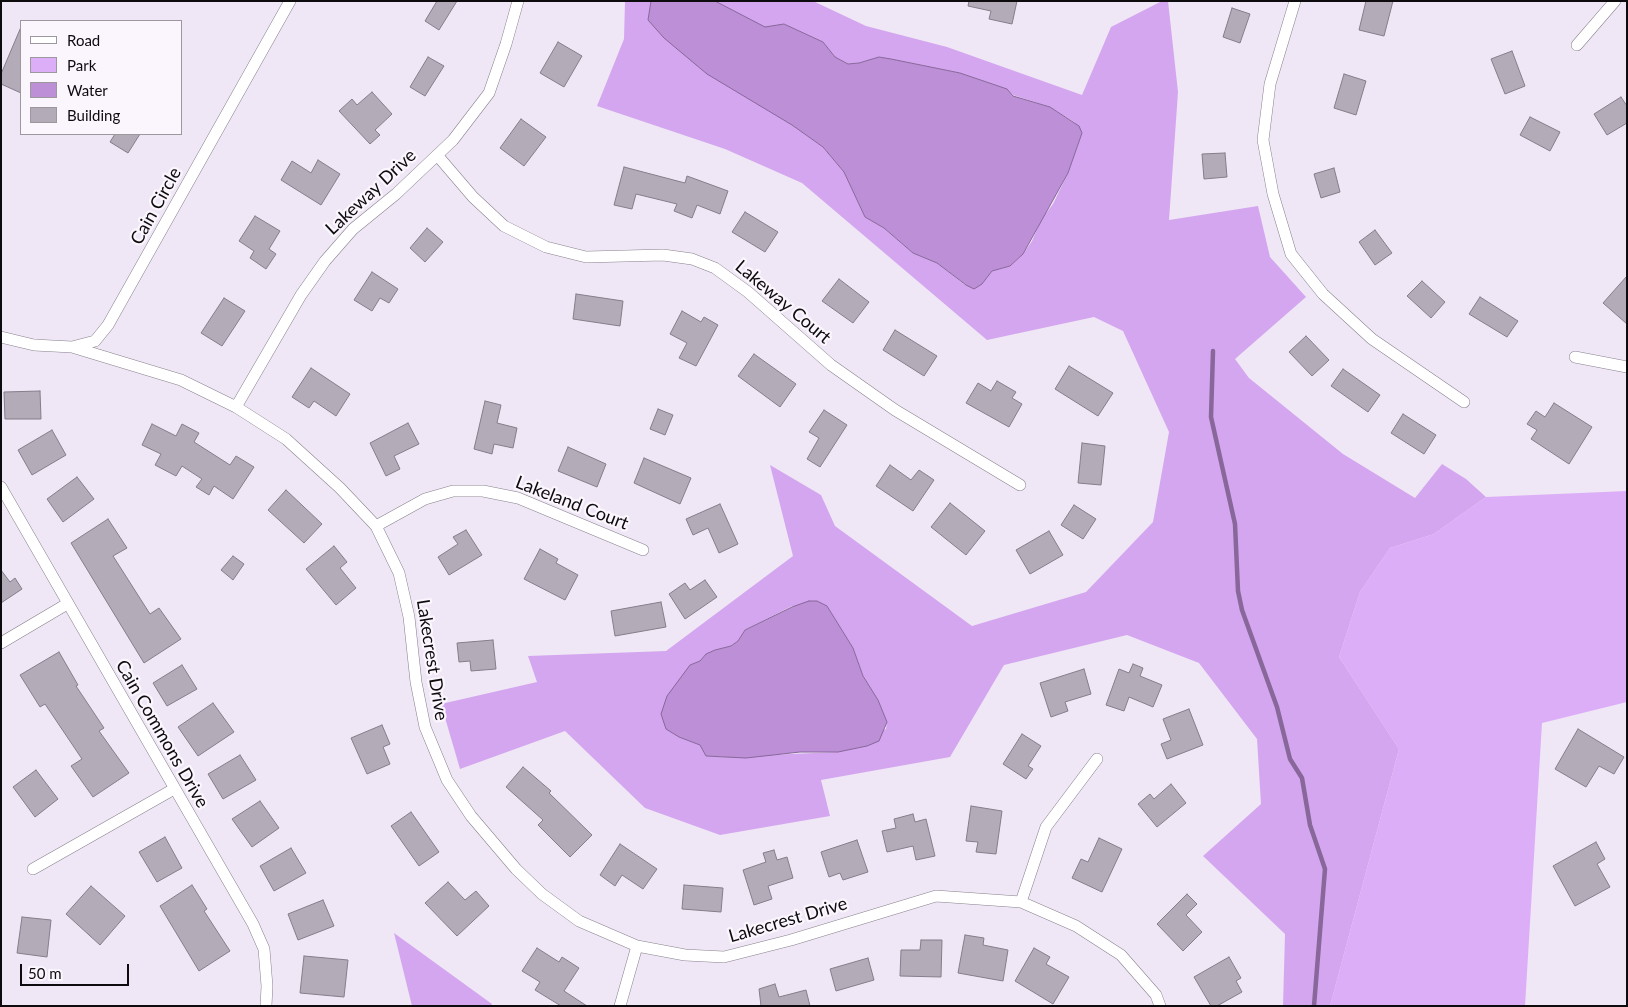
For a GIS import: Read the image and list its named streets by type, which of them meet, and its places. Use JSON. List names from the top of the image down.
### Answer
{
  "streets": {
    "street": [
      "Lakeway Drive",
      "Cain Circle",
      "Lakeway Court",
      "Lakeland Court",
      "Lakecrest Drive",
      "Cain Commons Drive"
    ]
  },
  "crossings": [
    ["Lakeway Drive", "Lakeway Court"],
    ["Lakeway Drive", "Lakecrest Drive"],
    ["Cain Circle", "Lakecrest Drive"],
    ["Lakeland Court", "Lakecrest Drive"]
  ],
  "legend": [
    "Road",
    "Park",
    "Water",
    "Building"
  ],
  "scale_bar": "50 m"
}
